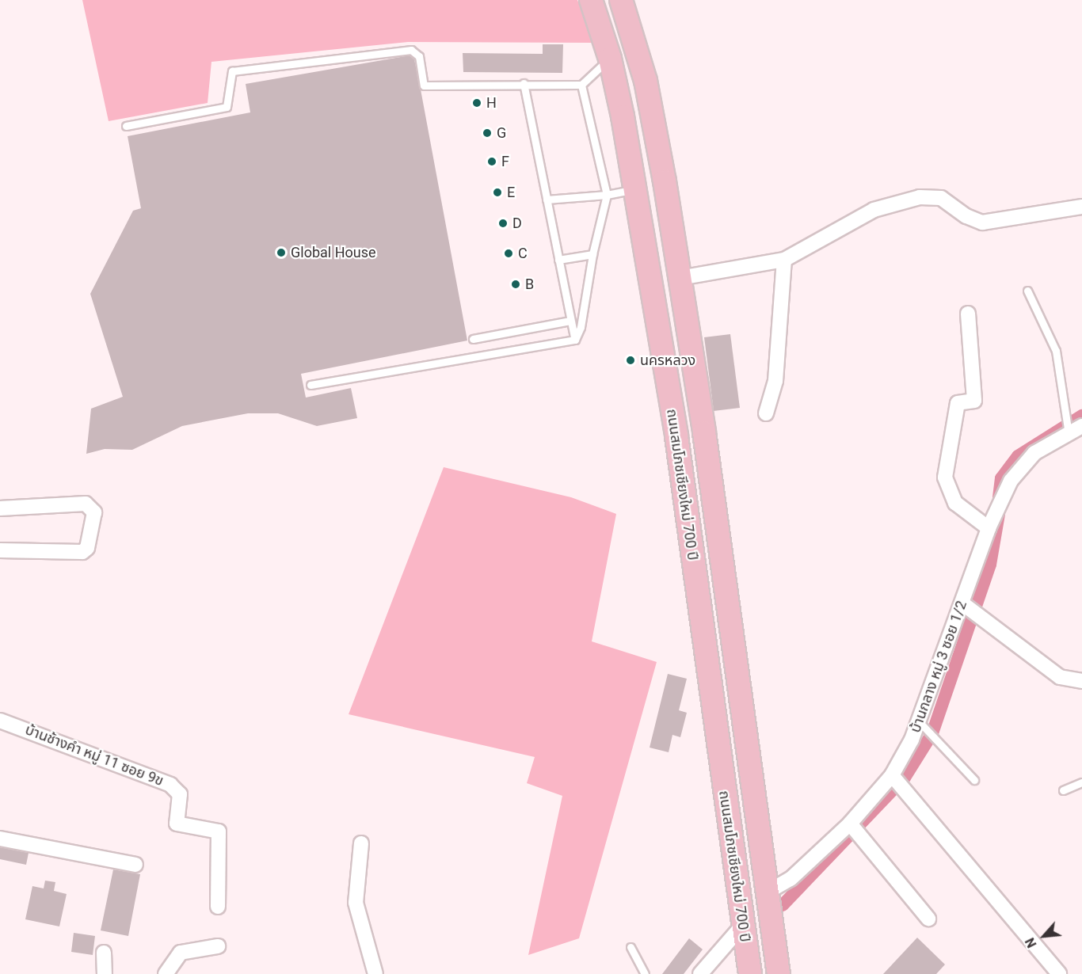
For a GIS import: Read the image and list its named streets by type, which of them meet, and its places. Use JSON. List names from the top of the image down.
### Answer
{
  "streets": {
    "main road": ["ถนนสมโภชเชียงใหม่ 700 ปี"],
    "street": ["บ้านกลาง หมู่ 3 ซอย 1/2", "บ้านช้างคำ หมู่ 11 ซอย 9ข"]
  },
  "crossings": [
    ["ถนนสมโภชเชียงใหม่ 700 ปี", "บ้านกลาง หมู่ 3 ซอย 1/2"]
  ],
  "places": [
    "H",
    "G",
    "F",
    "E",
    "D",
    "Global House",
    "C",
    "B",
    "นครหลวง"
  ],
  "north": "bottom left"
}
